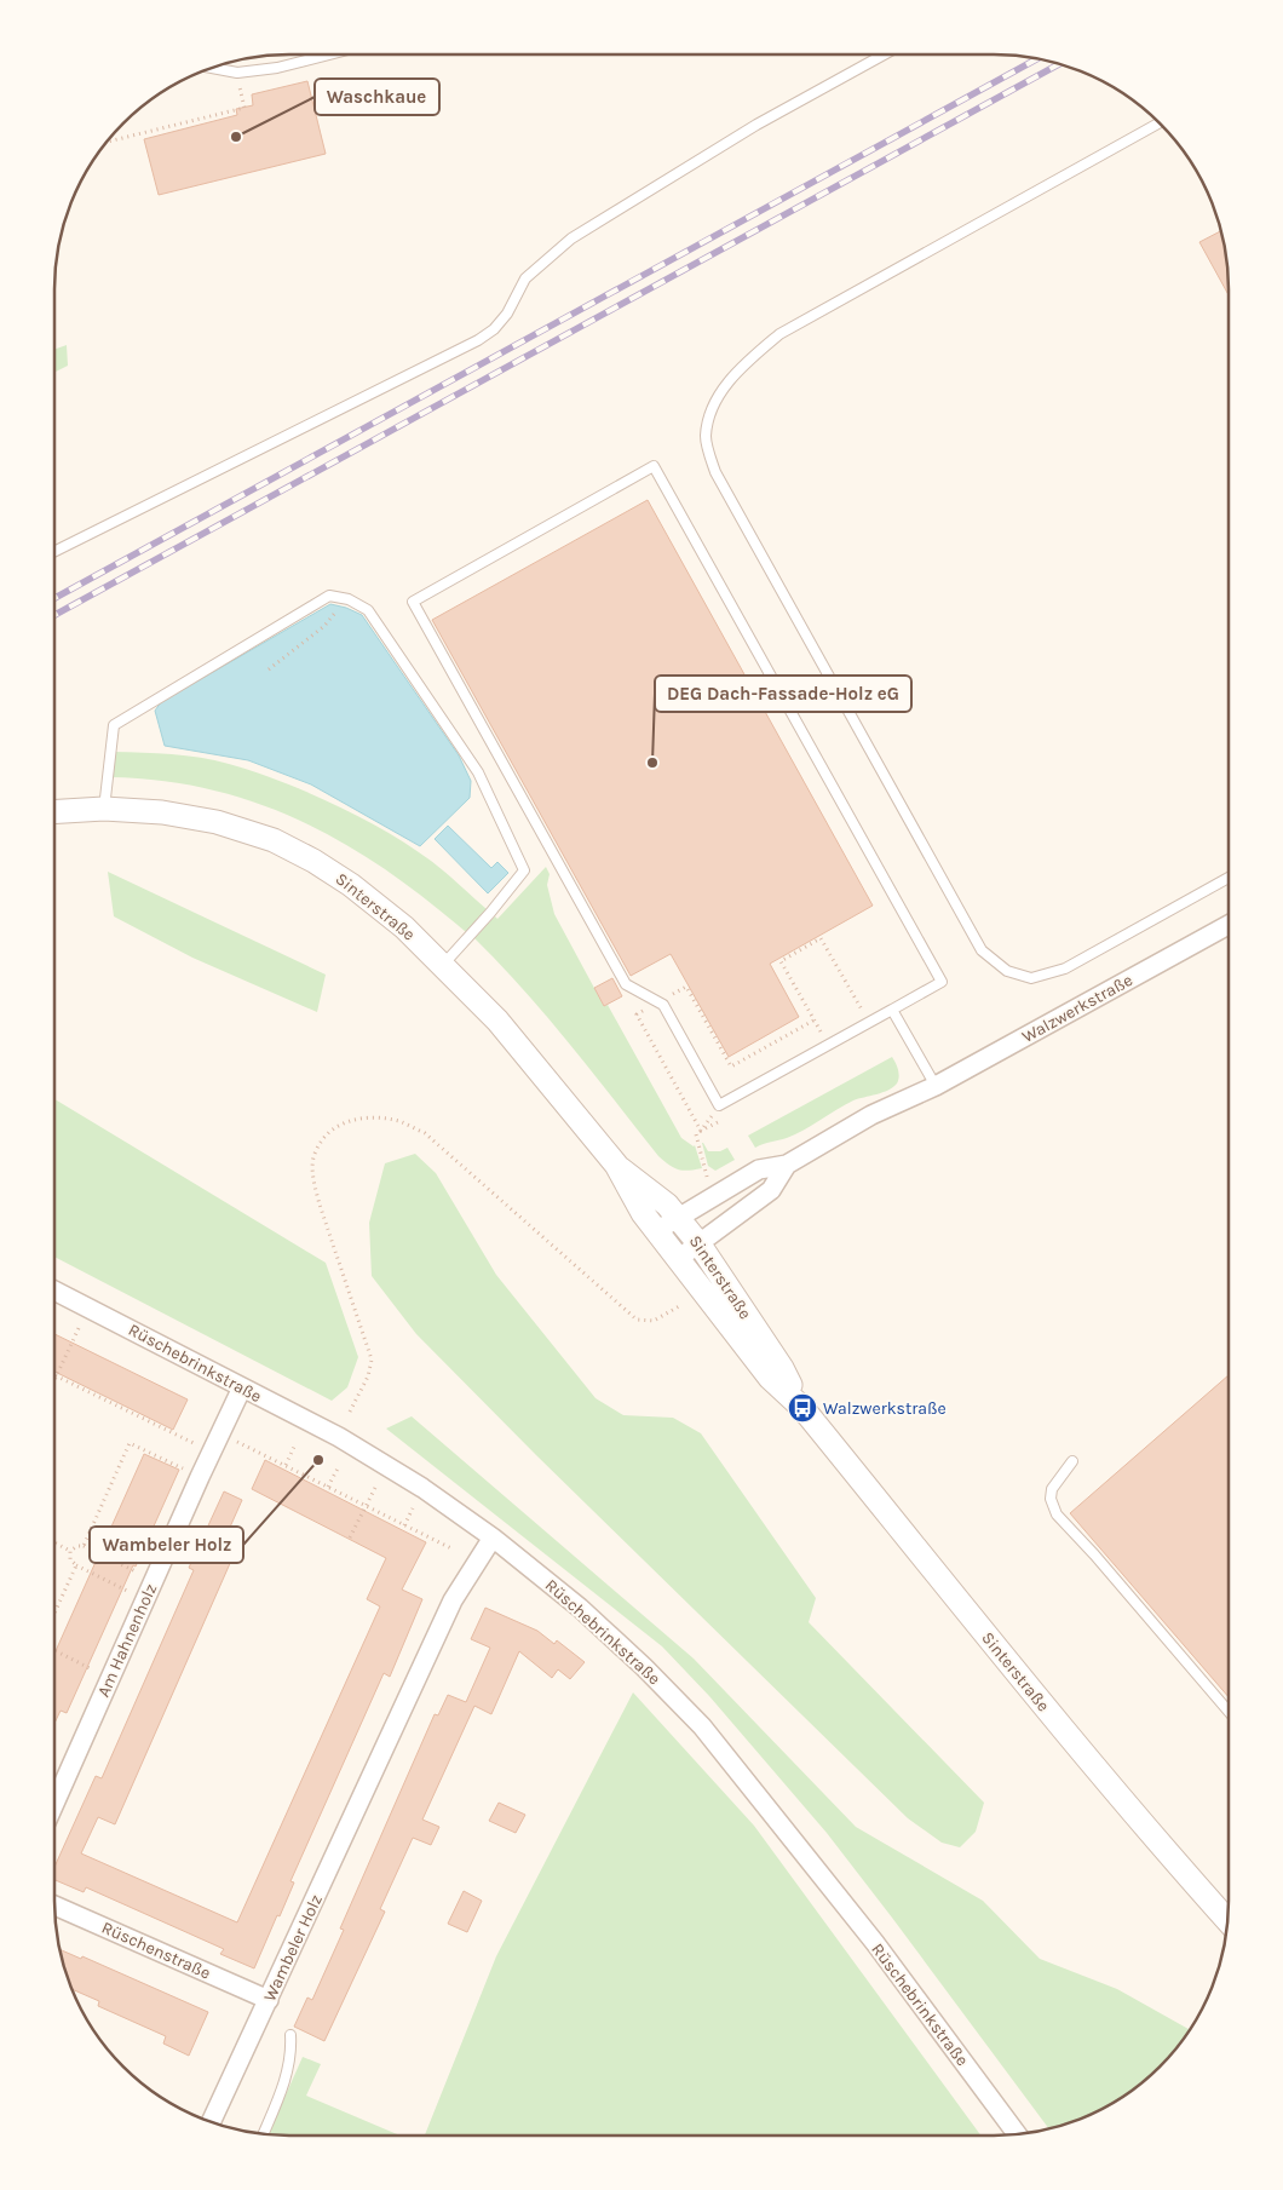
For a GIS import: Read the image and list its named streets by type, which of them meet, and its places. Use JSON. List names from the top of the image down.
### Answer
{
  "streets": {
    "street": [
      "Sinterstraße",
      "Walzwerkstraße",
      "Rüschebrinkstraße",
      "Am Hahnenholz",
      "Wambeler Holz",
      "Rüschenstraße"
    ]
  },
  "crossings": [
    ["Sinterstraße", "Walzwerkstraße"],
    ["Rüschebrinkstraße", "Am Hahnenholz"],
    ["Rüschebrinkstraße", "Wambeler Holz"],
    ["Wambeler Holz", "Rüschenstraße"]
  ],
  "places": {
    "other": ["Waschkaue", "DEG Dach-Fassade-Holz eG", "Wambeler Holz"],
    "bus stop": ["Walzwerkstraße"]
  }
}
